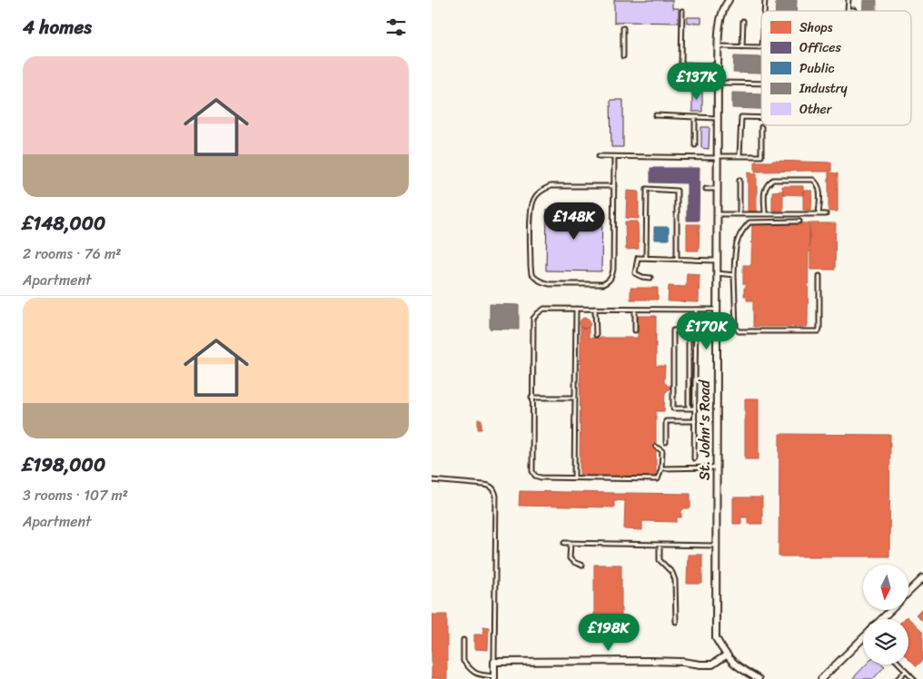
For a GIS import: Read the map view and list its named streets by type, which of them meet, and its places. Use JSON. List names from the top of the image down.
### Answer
{
  "streets": {
    "street": ["St. John's Road"]
  },
  "legend": [
    "Shops",
    "Offices",
    "Public",
    "Industry",
    "Other"
  ],
  "north": "bottom",
  "page": {
    "heading": "4 homes",
    "list": [
      {
        "name": "£148,000",
        "note": "2 rooms · 76 m² · Apartment"
      },
      {
        "name": "£198,000",
        "note": "3 rooms · 107 m² · Apartment"
      }
    ],
    "price": [
      "£137K",
      "£148K",
      "£170K",
      "£198K"
    ]
  }
}
